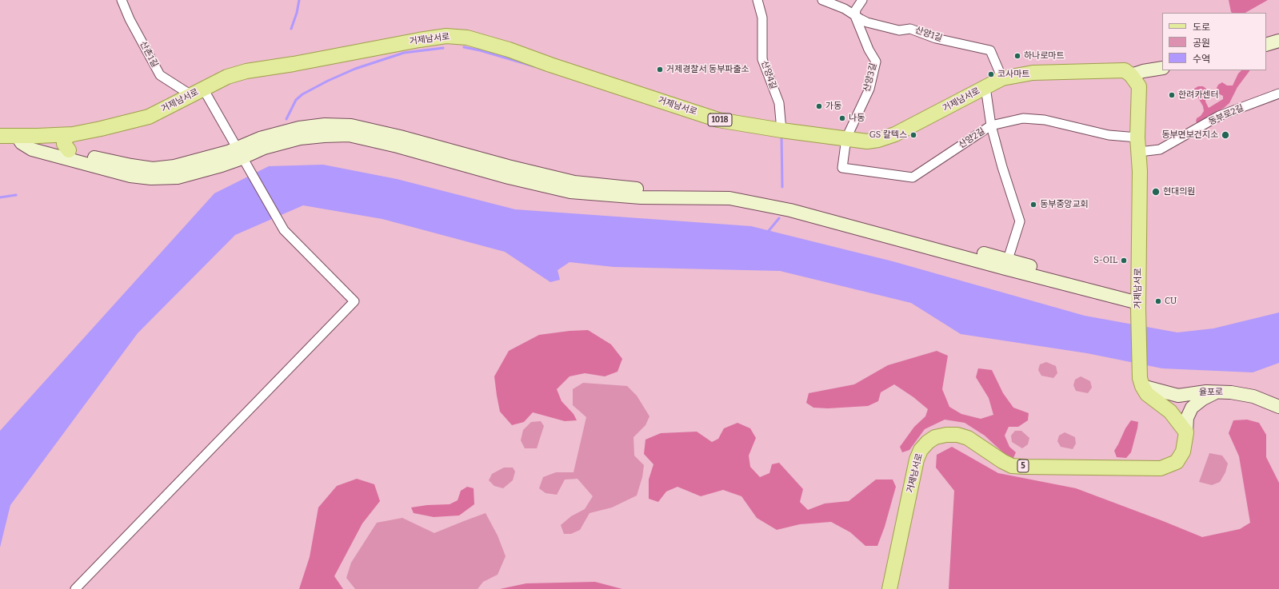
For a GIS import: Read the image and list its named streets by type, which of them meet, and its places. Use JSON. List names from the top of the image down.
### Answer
{
  "streets": {
    "main road": ["거제남서로", "1018", "5"],
    "street": [
      "산양1길",
      "산촌1길",
      "산양4길",
      "산양3길",
      "동부로2길",
      "산양2길",
      "율포로"
    ]
  },
  "crossings": [
    ["산양1길", "거제남서로"],
    ["산양1길", "산양3길"],
    ["거제남서로", "산촌1길"],
    ["거제남서로", "산양4길"],
    ["거제남서로", "산양3길"],
    ["거제남서로", "동부로2길"],
    ["거제남서로", "산양2길"],
    ["거제남서로", "율포로"],
    ["산양3길", "산양2길"]
  ],
  "places": [
    "하나로마트",
    "거제경찰서 동부파출소",
    "코사마트",
    "한려카센터",
    "가동",
    "나동",
    "GS 칼텍스",
    "동부면보건지소",
    "현대의원",
    "동부중앙교회",
    "S-OIL",
    "CU"
  ],
  "legend": ["도로", "공원", "수역"]
}
